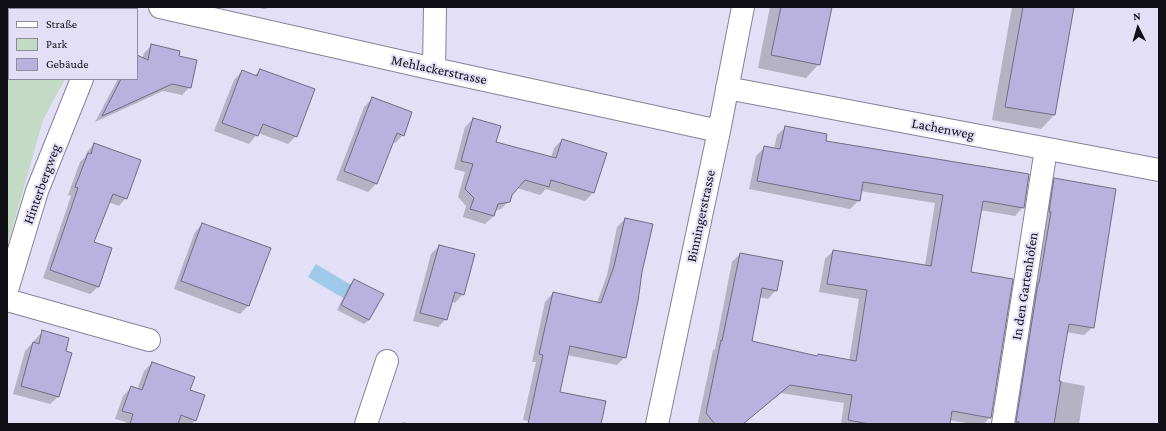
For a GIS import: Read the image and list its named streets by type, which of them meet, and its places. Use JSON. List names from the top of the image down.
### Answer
{
  "streets": {
    "street": [
      "Mehlackerstrasse",
      "Lachenweg",
      "Hinterbergweg",
      "Binningerstrasse",
      "In den Gartenhöfen"
    ]
  },
  "crossings": [
    ["Mehlackerstrasse", "Binningerstrasse"],
    ["Lachenweg", "Binningerstrasse"],
    ["Lachenweg", "In den Gartenhöfen"]
  ],
  "legend": ["Straße", "Park", "Gebäude"],
  "north": "top"
}
